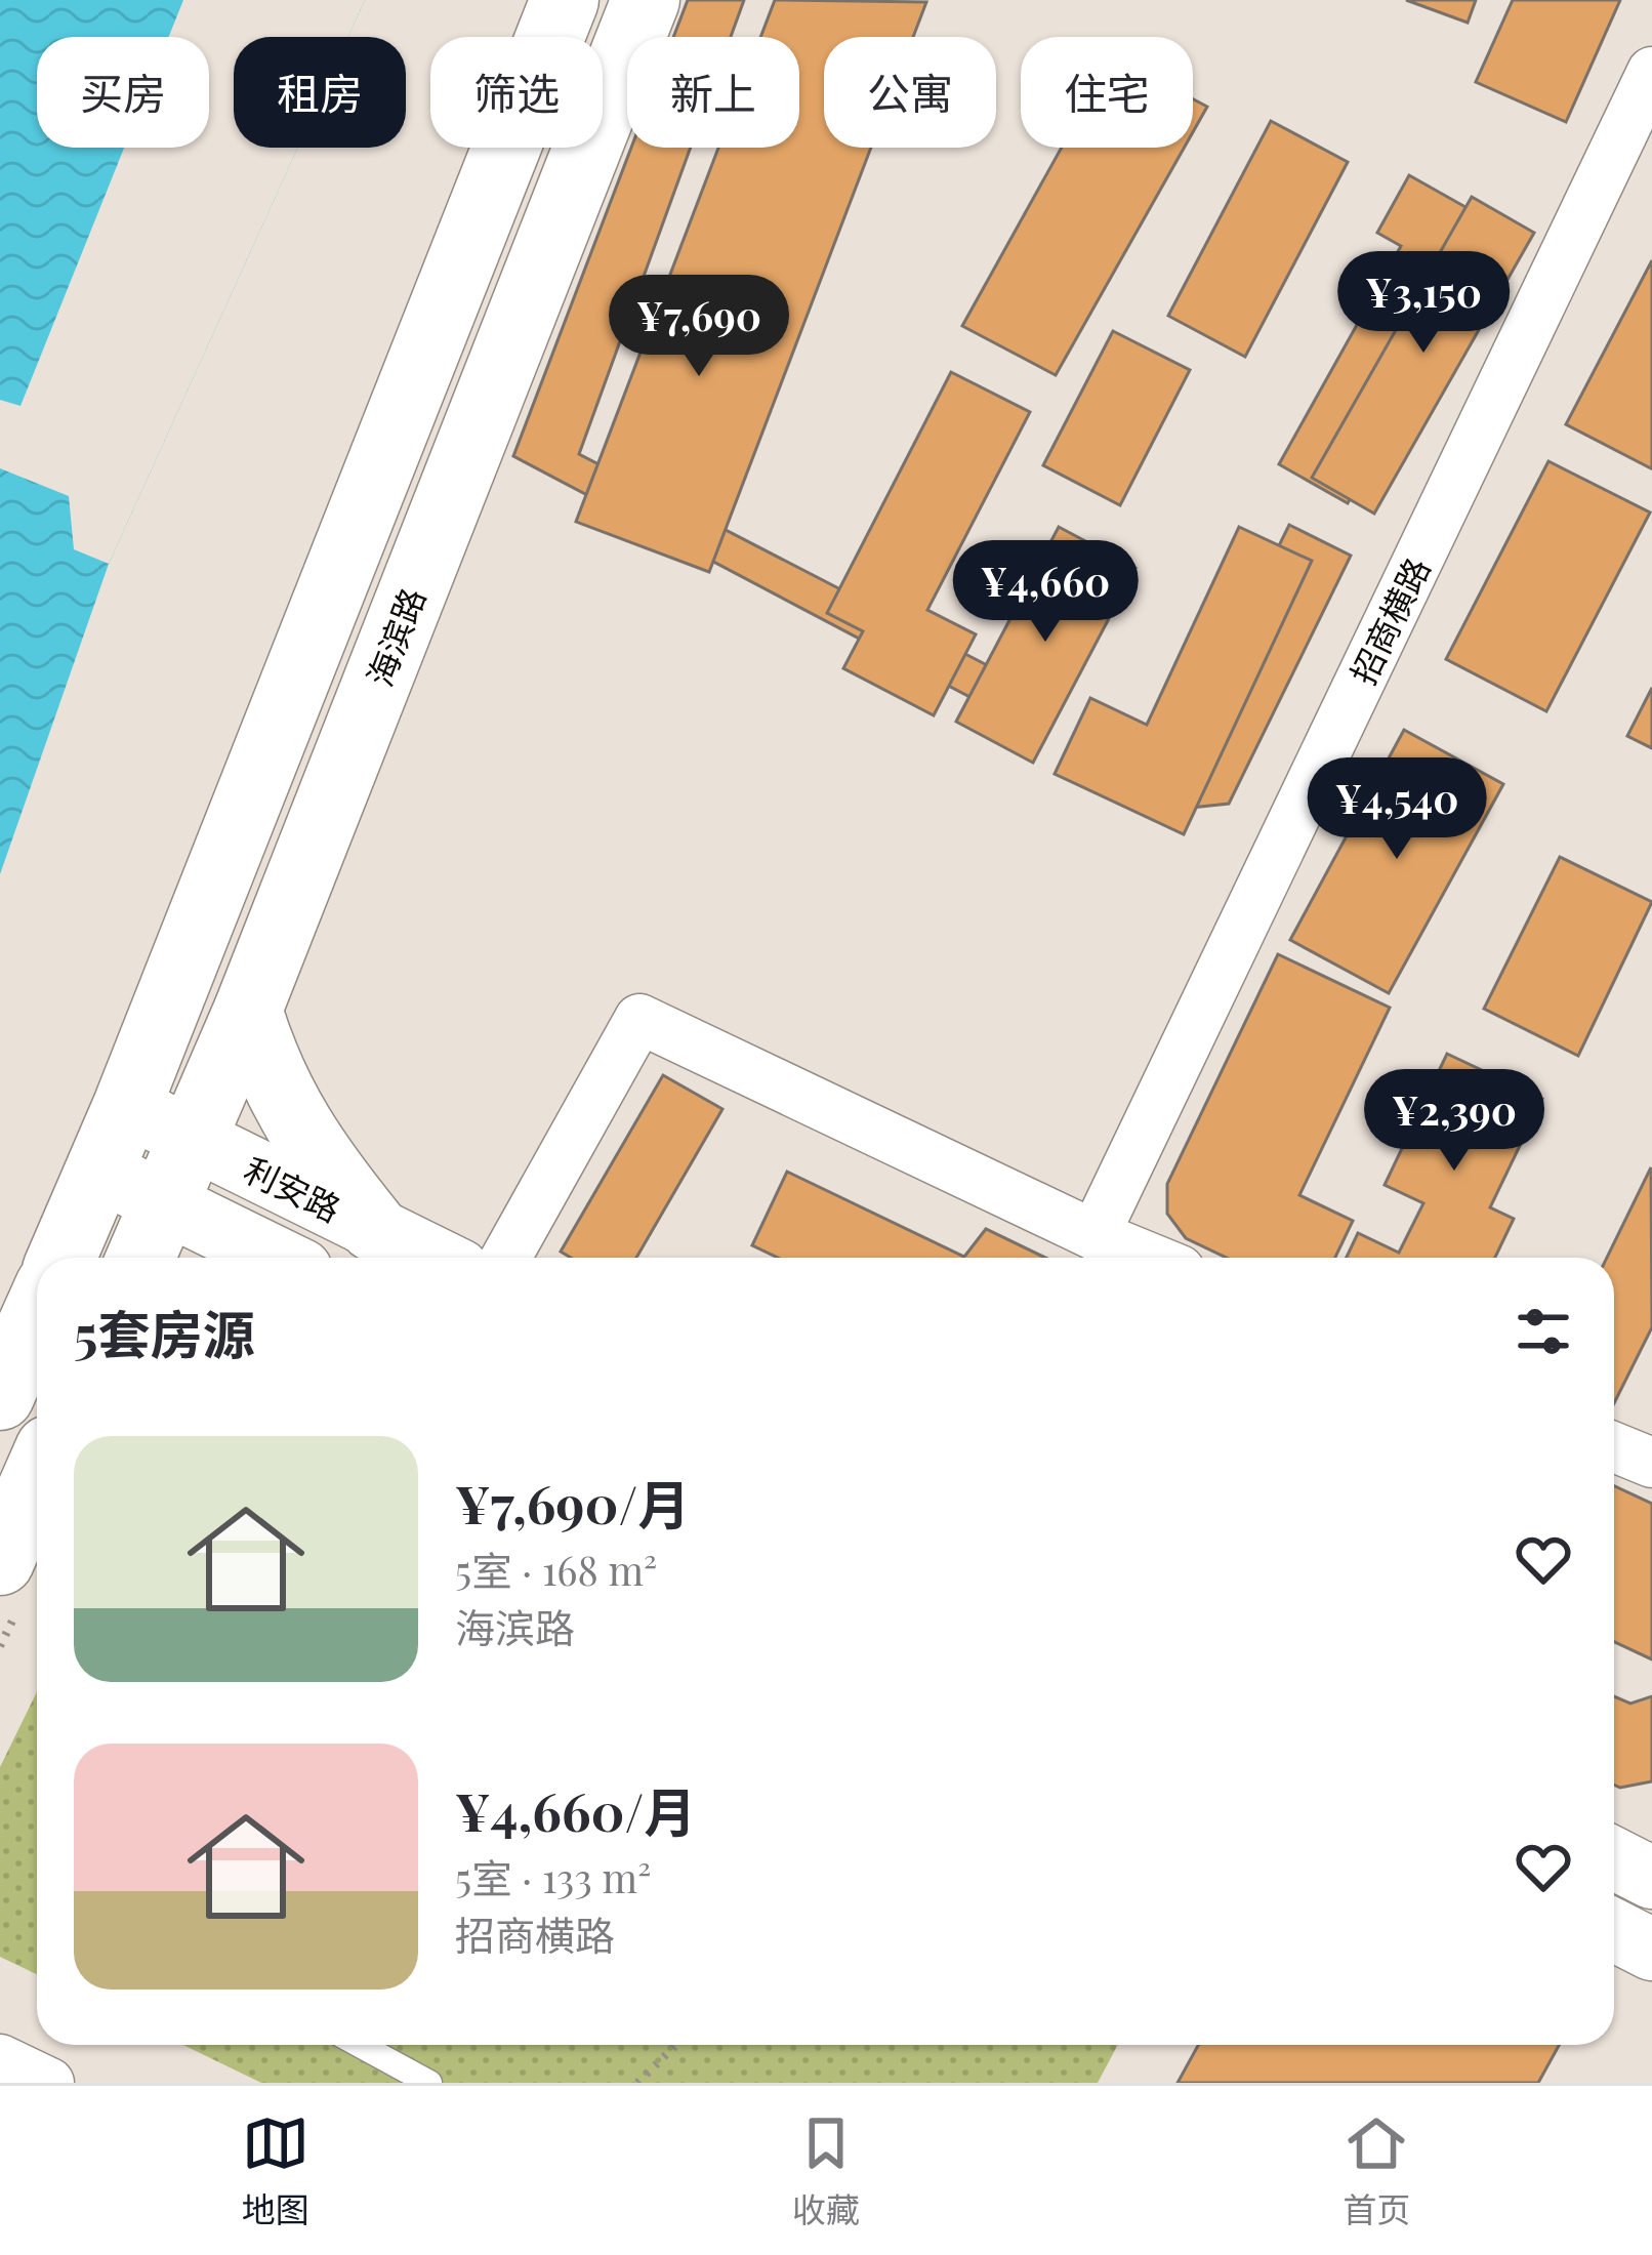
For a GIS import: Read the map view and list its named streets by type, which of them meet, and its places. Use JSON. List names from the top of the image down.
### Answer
{
  "streets": {
    "main road": ["海滨路"],
    "street": ["招商横路", "利安路"]
  },
  "crossings": [
    ["海滨路", "利安路"]
  ],
  "page": {
    "chip": [
      "买房",
      "租房",
      "筛选",
      "新上",
      "公寓",
      "住宅"
    ],
    "price": [
      "¥3,150",
      "¥7,690",
      "¥4,660",
      "¥4,540",
      "¥2,390"
    ],
    "heading": "5套房源",
    "list": [
      {
        "name": "¥7,690/月",
        "note": "5室 · 168 m² · 海滨路"
      },
      {
        "name": "¥4,660/月",
        "note": "5室 · 133 m² · 招商横路"
      }
    ],
    "tabs": ["地图", "收藏", "首页"]
  }
}
